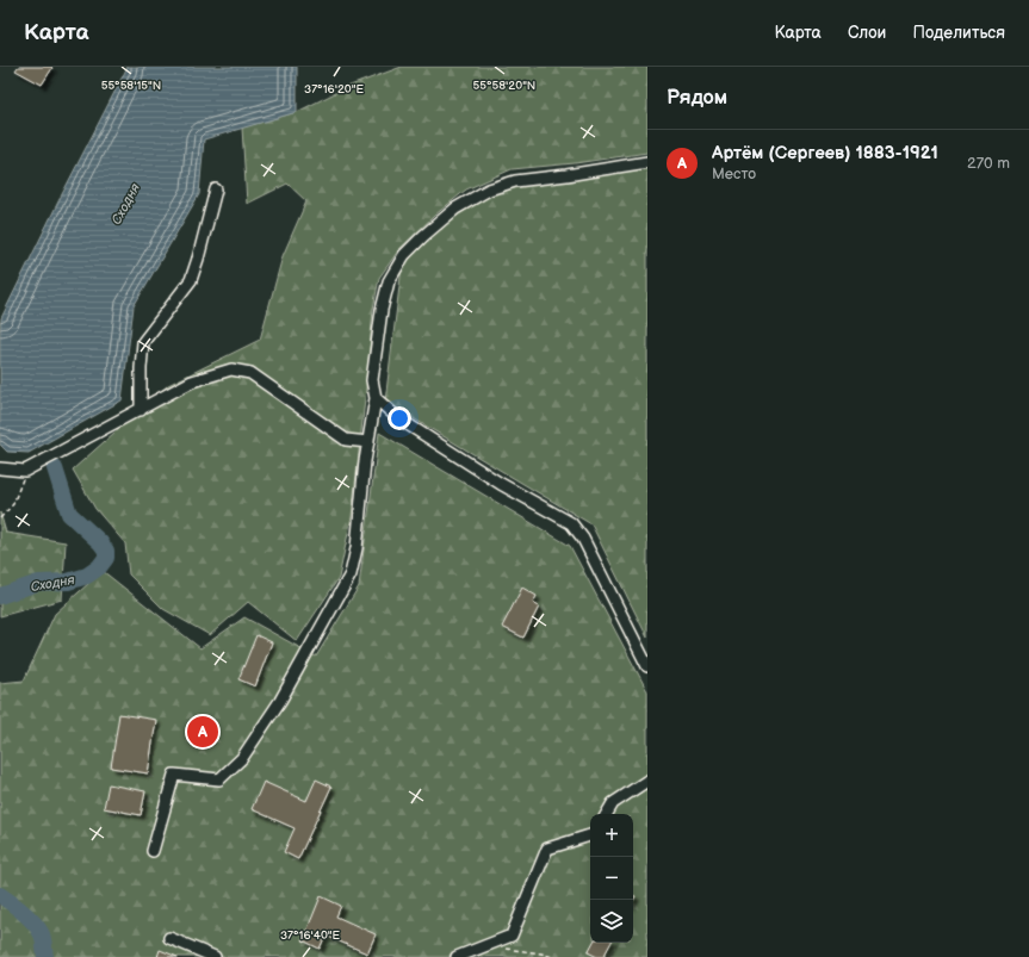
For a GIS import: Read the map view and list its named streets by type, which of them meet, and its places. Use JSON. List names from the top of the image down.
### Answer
{
  "water": ["Сходня"],
  "page": {
    "header": "Карта",
    "nav": ["Карта", "Слои", "Поделиться"],
    "heading": "Рядом",
    "list": [
      {
        "mark": "A",
        "name": "Артём (Сергеев) 1883-1921",
        "note": "Место",
        "value": "270 m"
      }
    ],
    "pins": "A",
    "map_buttons": ["+", "−"]
  },
  "coordinates": [
    "55°58'15\"N",
    "55°58'20\"N",
    "37°16'20\"E",
    "37°16'40\"E"
  ]
}
